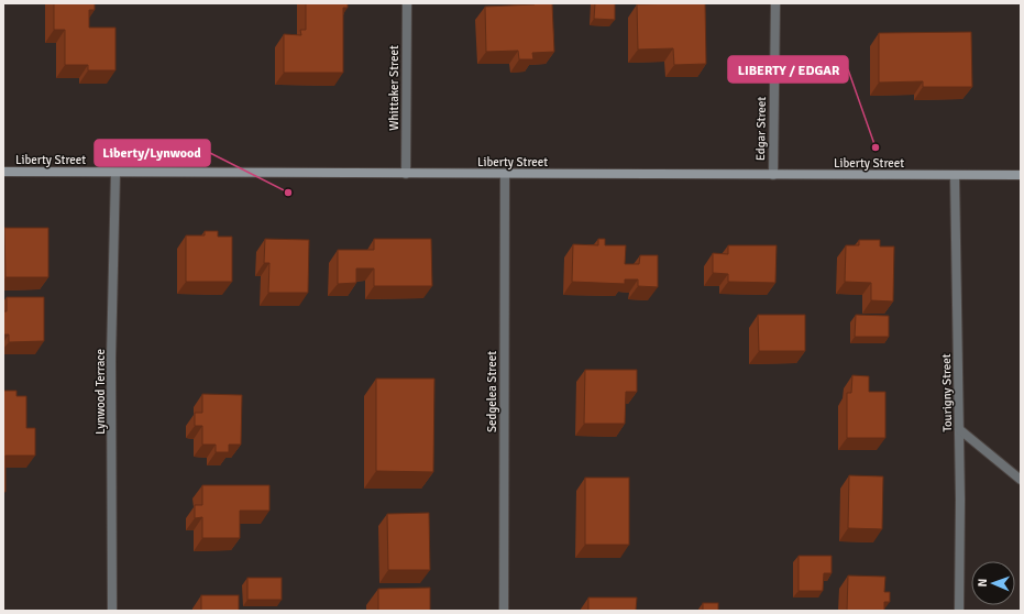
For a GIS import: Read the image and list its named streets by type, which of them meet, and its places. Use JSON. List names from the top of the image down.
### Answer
{
  "streets": {
    "main road": ["Liberty Street"],
    "street": [
      "Whittaker Street",
      "Edgar Street",
      "Lynwood Terrace",
      "Sedgelea Street",
      "Tourigny Street"
    ]
  },
  "crossings": [
    ["Whittaker Street", "Liberty Street"],
    ["Edgar Street", "Liberty Street"],
    ["Liberty Street", "Lynwood Terrace"],
    ["Liberty Street", "Sedgelea Street"],
    ["Liberty Street", "Tourigny Street"]
  ],
  "places": ["LIBERTY / EDGAR", "Liberty/Lynwood"],
  "north": "left"
}
